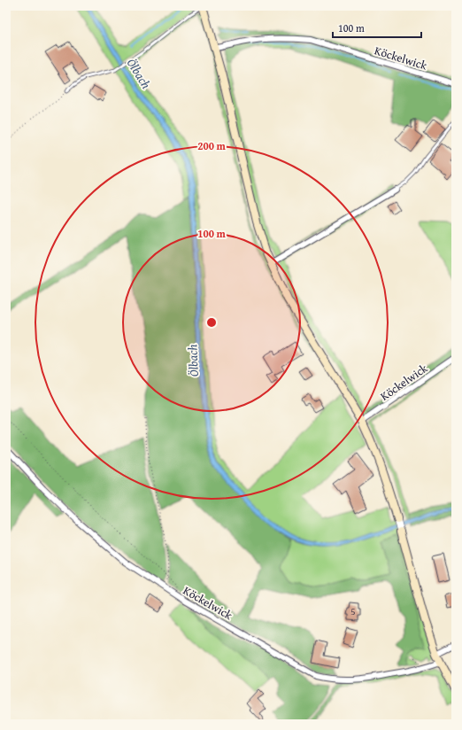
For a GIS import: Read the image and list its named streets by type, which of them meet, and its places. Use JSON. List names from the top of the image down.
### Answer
{
  "streets": {
    "street": ["Köckelwick"]
  },
  "water": ["Ölbach"],
  "house_numbers": ["5"],
  "scale_bar": "100 m",
  "rings": ["200 m", "100 m"]
}
